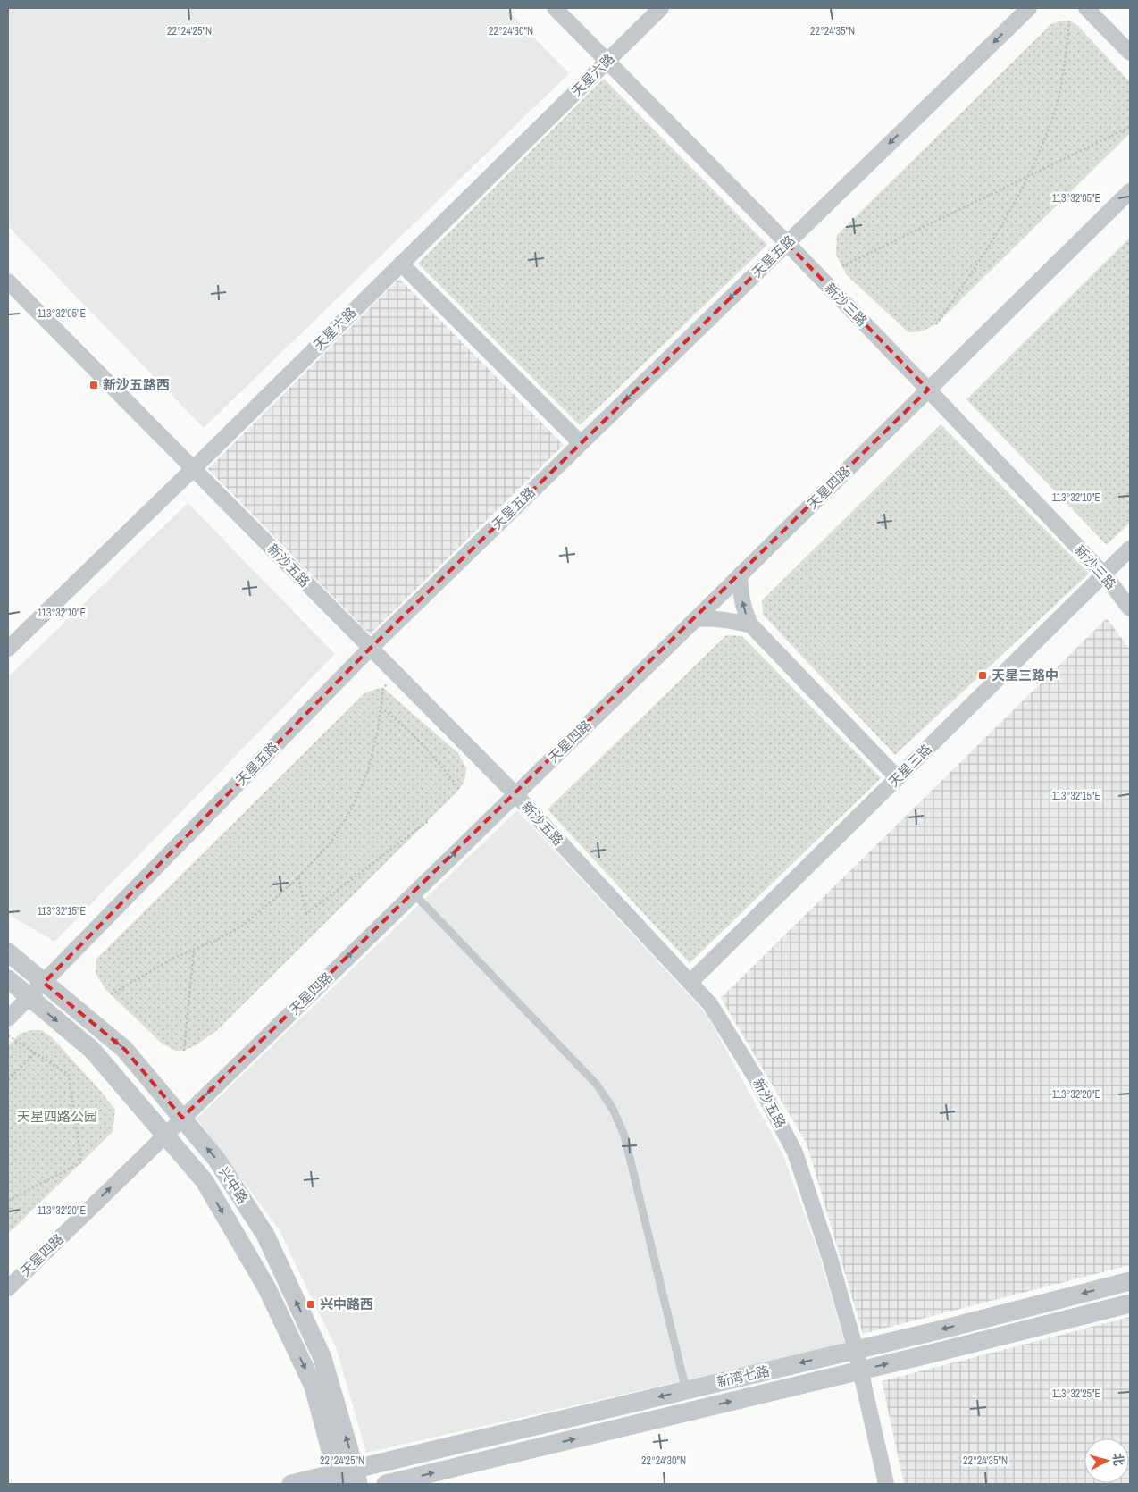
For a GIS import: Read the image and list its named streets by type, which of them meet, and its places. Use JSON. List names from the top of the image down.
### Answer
{
  "streets": {
    "street": [
      "天星六路",
      "天星五路",
      "新沙三路",
      "天星四路",
      "新沙五路",
      "天星三路",
      "兴中路",
      "新湾七路"
    ]
  },
  "crossings": [
    ["天星六路", "新沙三路"],
    ["天星六路", "新沙五路"],
    ["天星五路", "新沙三路"],
    ["天星五路", "新沙五路"],
    ["天星五路", "兴中路"],
    ["新沙三路", "天星四路"],
    ["新沙三路", "天星三路"],
    ["天星四路", "新沙五路"],
    ["天星四路", "兴中路"],
    ["新沙五路", "天星三路"],
    ["新沙五路", "新湾七路"],
    ["兴中路", "新湾七路"]
  ],
  "one_way": ["天星五路", "天星四路"],
  "parks": ["天星四路公园"],
  "places": {
    "transit": ["新沙五路西", "天星三路中", "兴中路西"]
  },
  "north": "right",
  "coordinates": [
    "22°24'25\"N",
    "22°24'30\"N",
    "22°24'35\"N",
    "113°32'05\"E",
    "113°32'10\"E",
    "113°32'15\"E",
    "113°32'20\"E",
    "113°32'25\"E"
  ]
}
